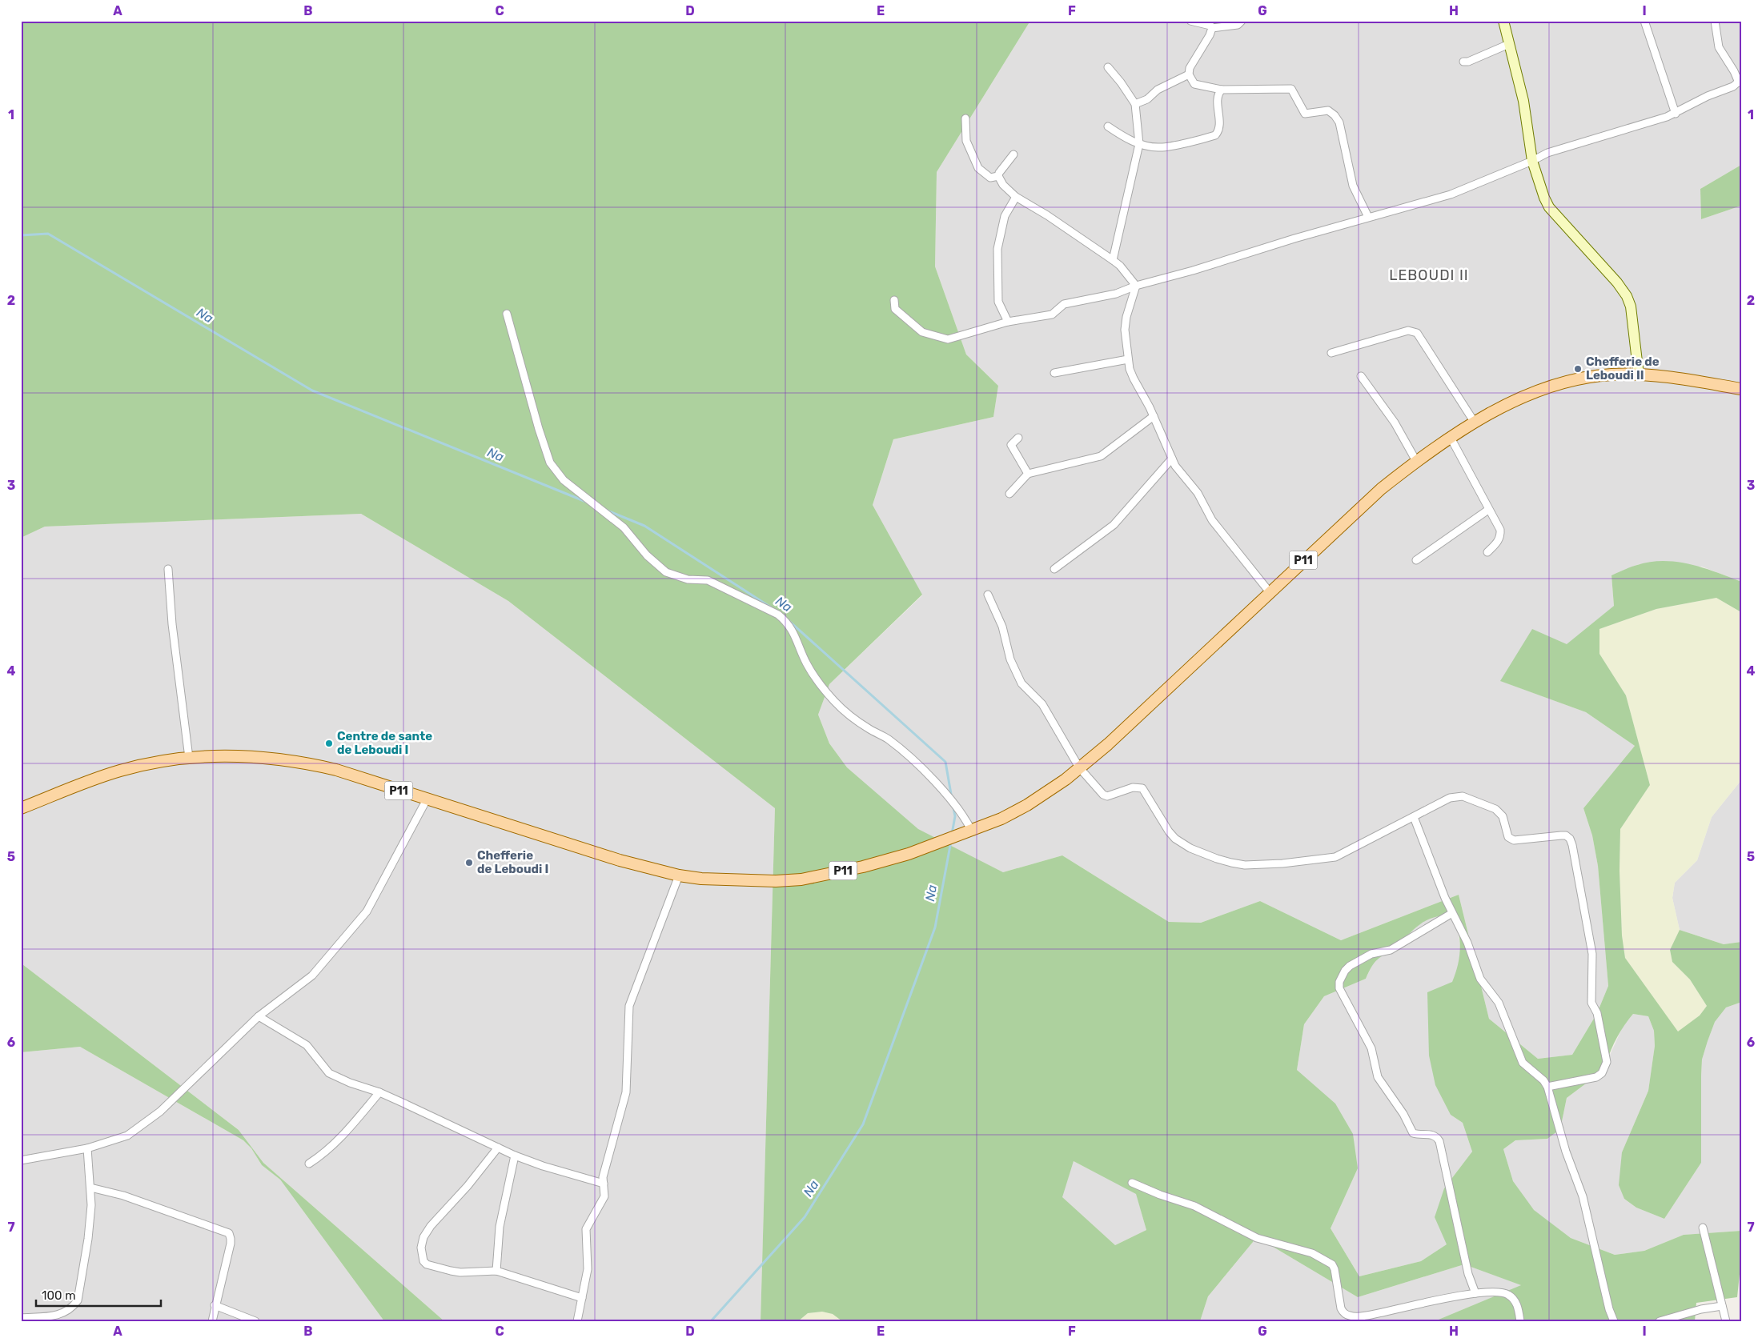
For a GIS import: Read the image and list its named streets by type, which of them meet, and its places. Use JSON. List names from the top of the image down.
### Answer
{
  "streets": {
    "main road": ["P11"]
  },
  "districts": ["LEBOUDI II"],
  "water": ["Na"],
  "places": ["Chefferie de Leboudi II", "Centre de sante de Leboudi I", "Chefferie de Leboudi I"],
  "scale_bar": "100 m",
  "grid": {
    "columns": [
      "A",
      "B",
      "C",
      "D",
      "E",
      "F",
      "G",
      "H",
      "I"
    ],
    "rows": [
      "1",
      "2",
      "3",
      "4",
      "5",
      "6",
      "7"
    ]
  }
}
